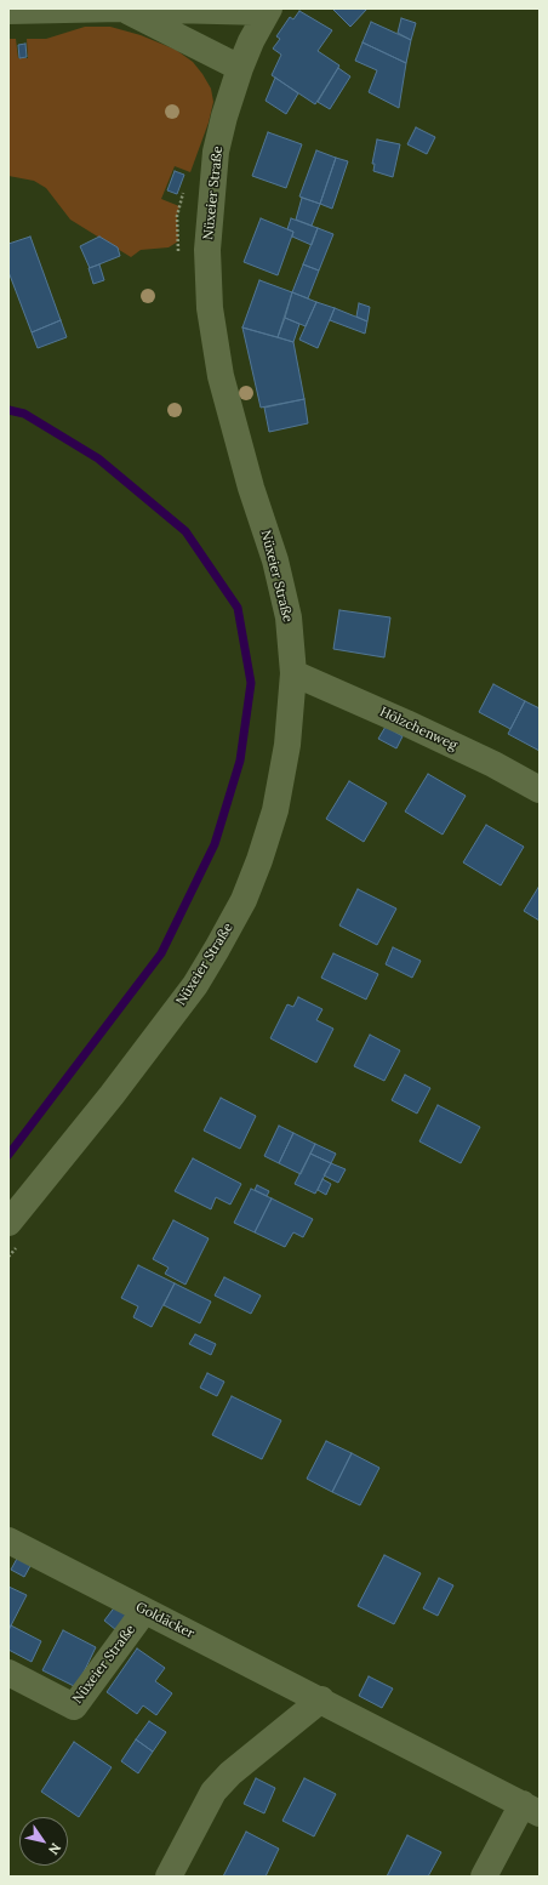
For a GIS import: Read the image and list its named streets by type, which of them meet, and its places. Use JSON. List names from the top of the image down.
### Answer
{
  "streets": {
    "street": ["Nüxeier Straße", "Hölzchenweg", "Goldäcker"]
  },
  "crossings": [
    ["Nüxeier Straße", "Hölzchenweg"],
    ["Nüxeier Straße", "Goldäcker"]
  ],
  "north": "bottom right"
}
